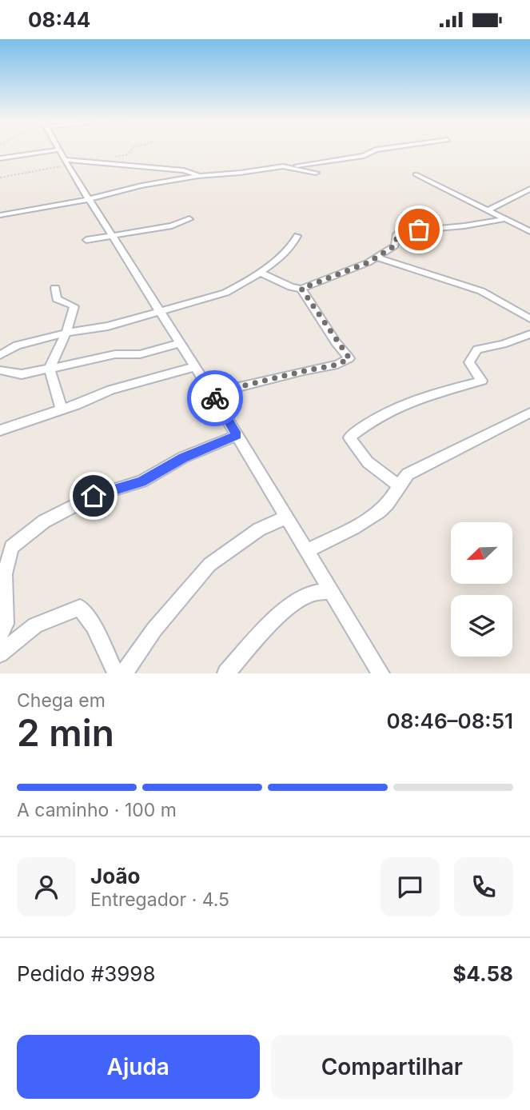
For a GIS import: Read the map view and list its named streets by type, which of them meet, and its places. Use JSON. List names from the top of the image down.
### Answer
{
  "north": "bottom left",
  "page": {
    "status": "08:44",
    "heading": ["2 min", "Chega em", "08:46–08:51"],
    "panel": [
      "João",
      "Entregador · 4.5",
      "Pedido #3998",
      "$4.58"
    ],
    "bar": "A caminho · 100 m",
    "buttons": ["Ajuda", "Compartilhar"]
  }
}
